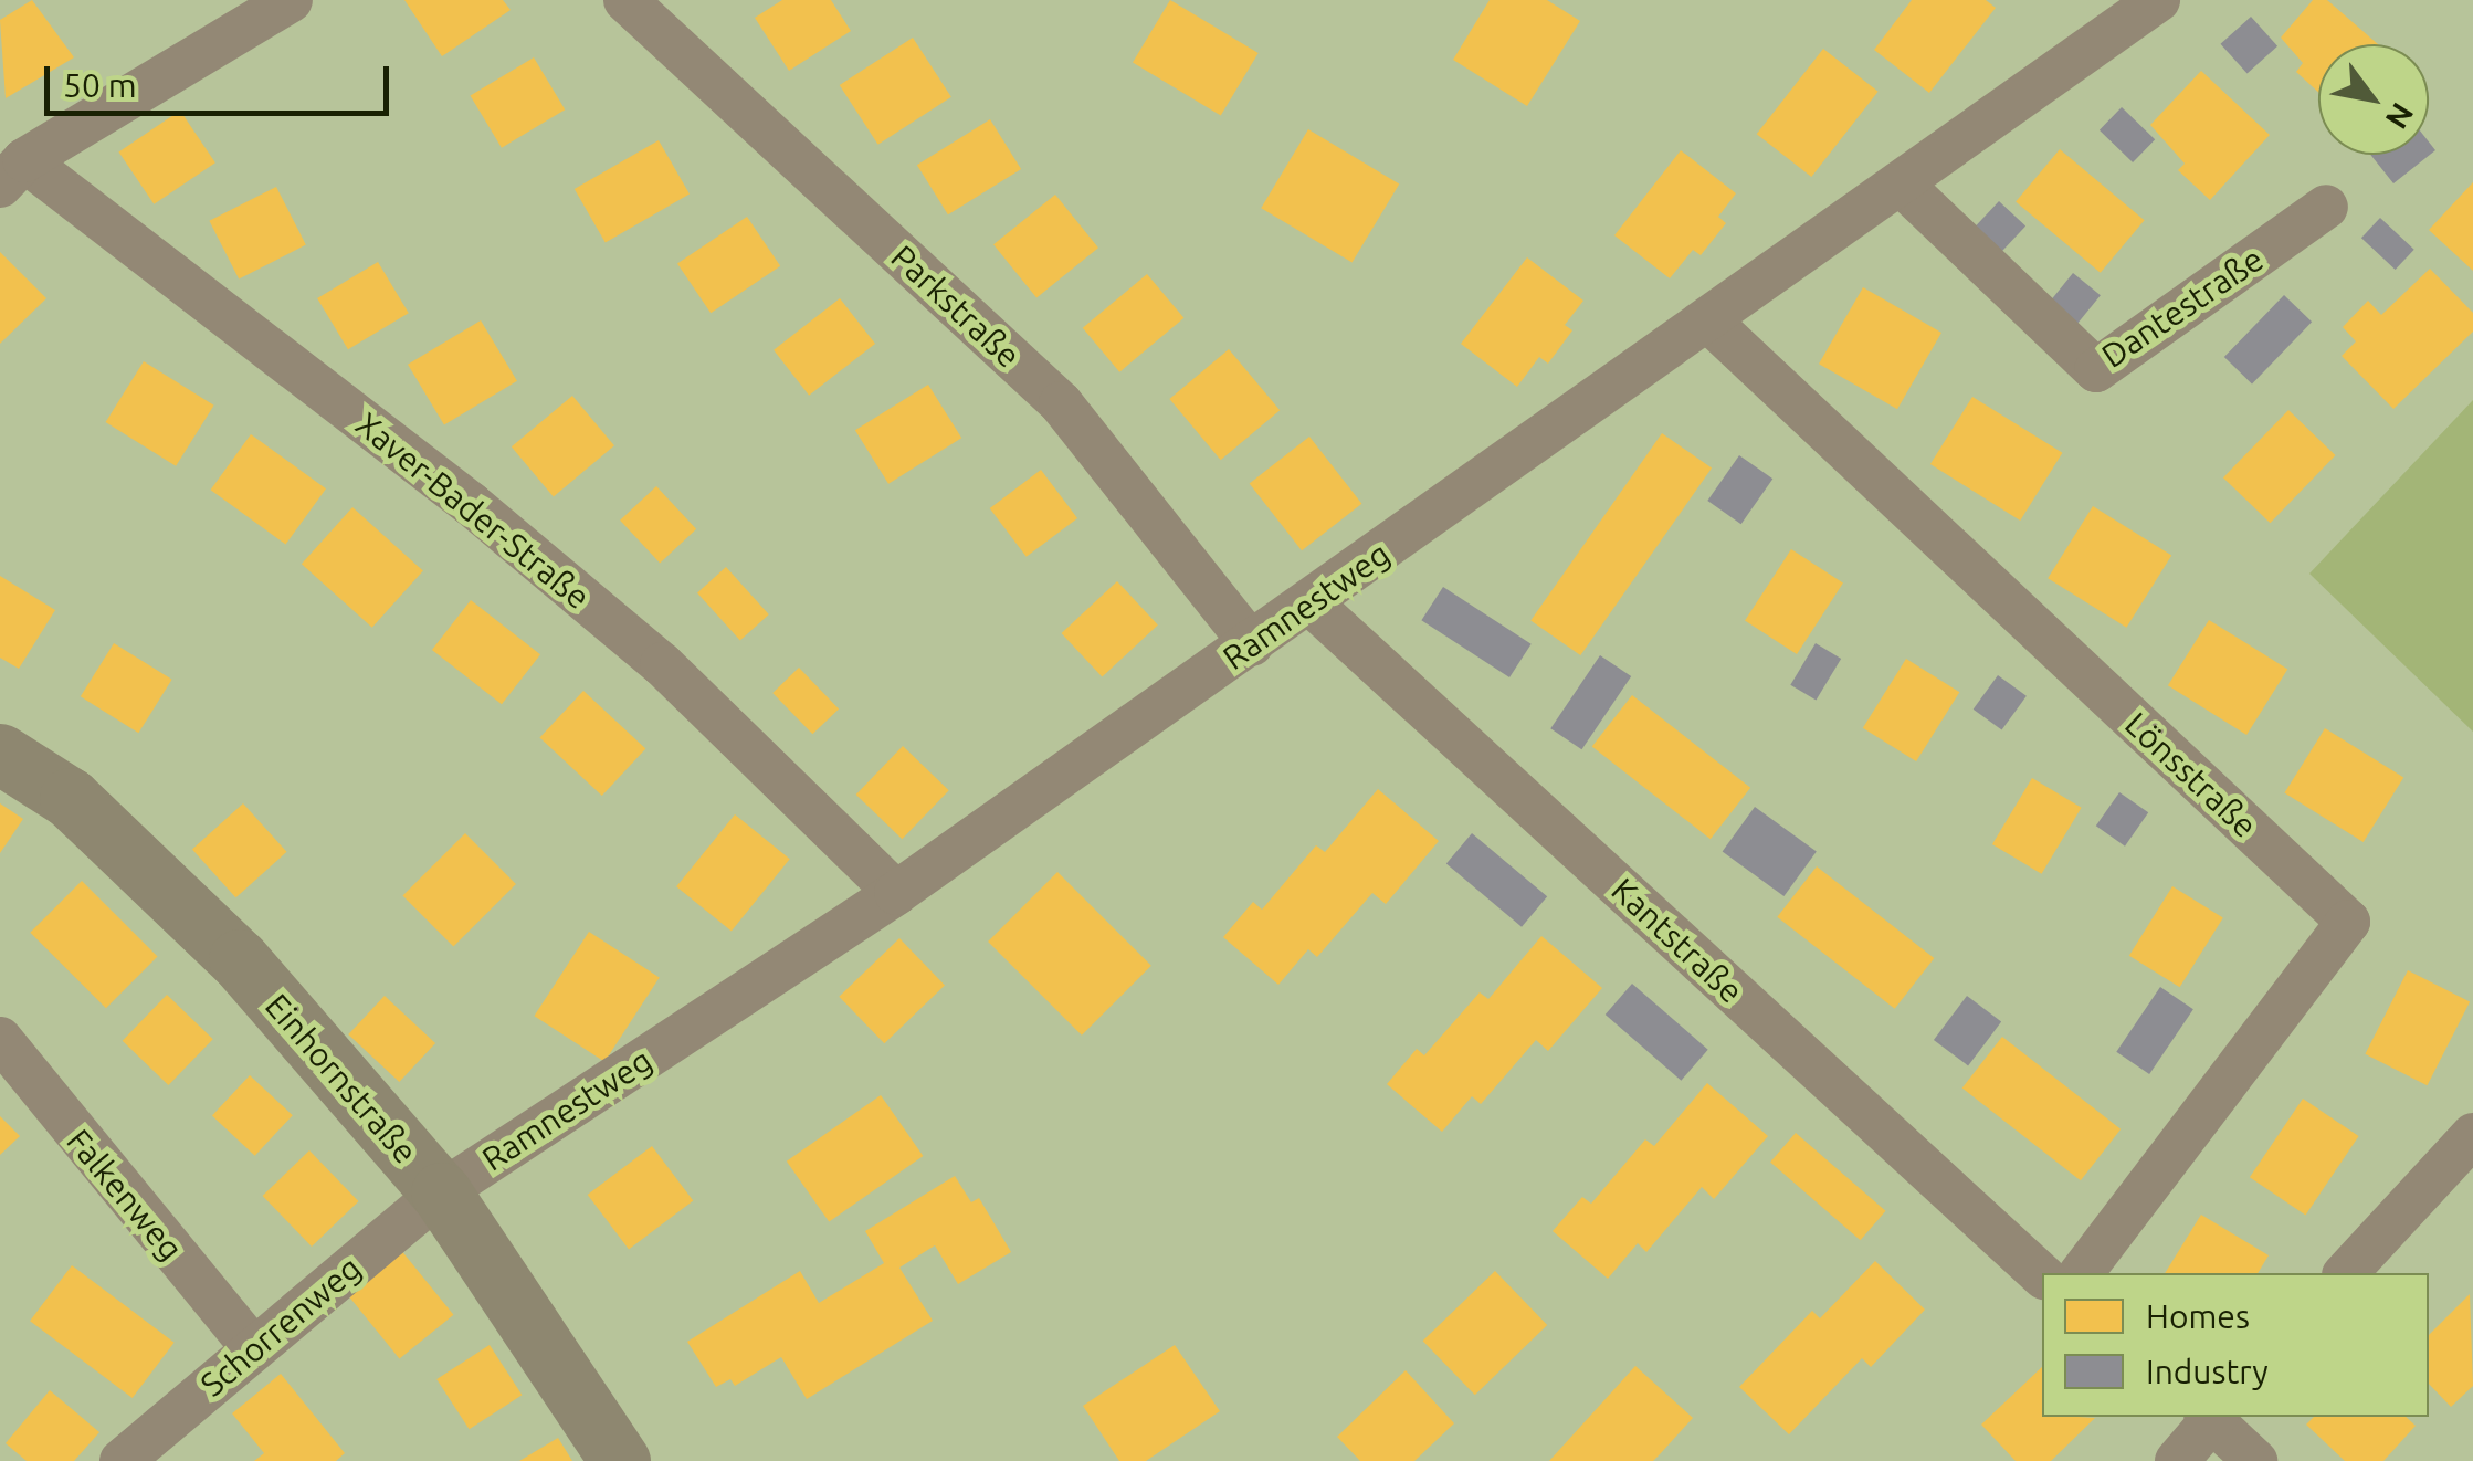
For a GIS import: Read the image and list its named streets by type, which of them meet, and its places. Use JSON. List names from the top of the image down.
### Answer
{
  "streets": {
    "main road": ["Einhornstraße"],
    "street": [
      "Parkstraße",
      "Dantestraße",
      "Xaver-Bader-Straße",
      "Ramnestweg",
      "Lönsstraße",
      "Kantstraße",
      "Falkenweg",
      "Schorrenweg"
    ]
  },
  "crossings": [
    ["Parkstraße", "Ramnestweg"],
    ["Dantestraße", "Ramnestweg"],
    ["Xaver-Bader-Straße", "Ramnestweg"],
    ["Ramnestweg", "Lönsstraße"],
    ["Ramnestweg", "Kantstraße"],
    ["Ramnestweg", "Einhornstraße"],
    ["Ramnestweg", "Schorrenweg"],
    ["Einhornstraße", "Schorrenweg"],
    ["Falkenweg", "Schorrenweg"]
  ],
  "legend": ["Homes", "Industry"],
  "scale_bar": "50 m",
  "north": "bottom right"
}
